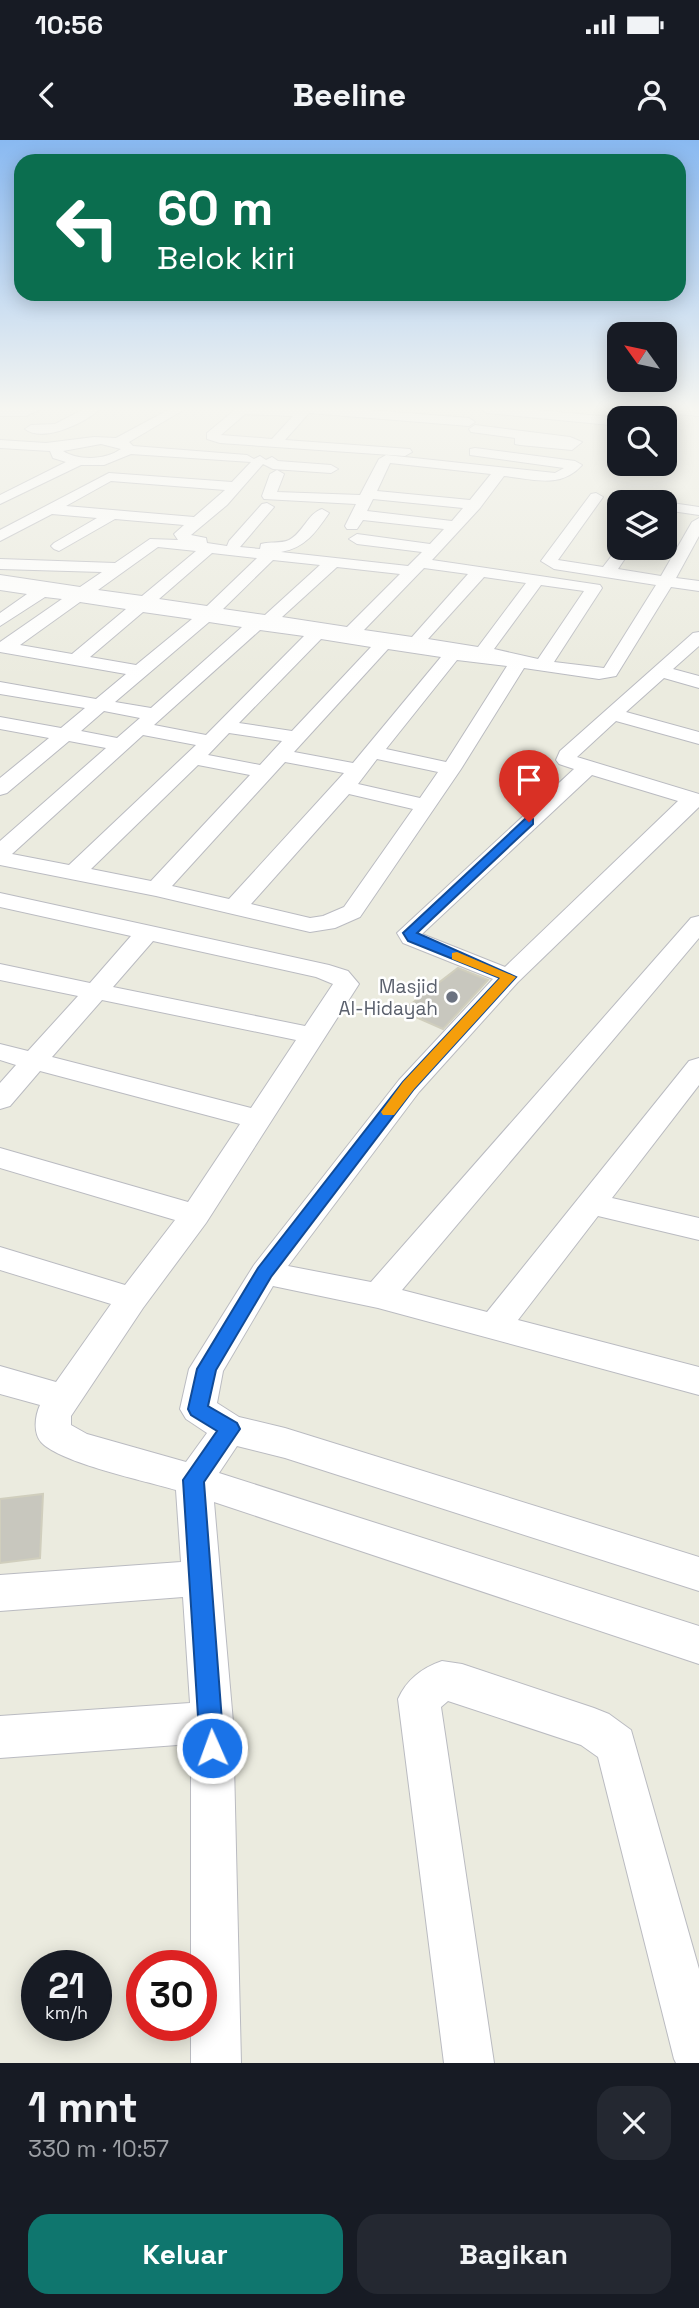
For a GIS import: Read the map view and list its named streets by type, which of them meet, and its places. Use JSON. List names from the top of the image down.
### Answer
{
  "places": ["Masjid Al-Hidayah"],
  "north": "top left",
  "page": {
    "status": "10:56",
    "header": "Beeline",
    "turn": ["60 m", "Belok kiri"],
    "speed": "21 km/h",
    "limit": "30",
    "heading": ["1 mnt", "330 m · 10:57"],
    "buttons": ["Keluar", "Bagikan"]
  }
}
